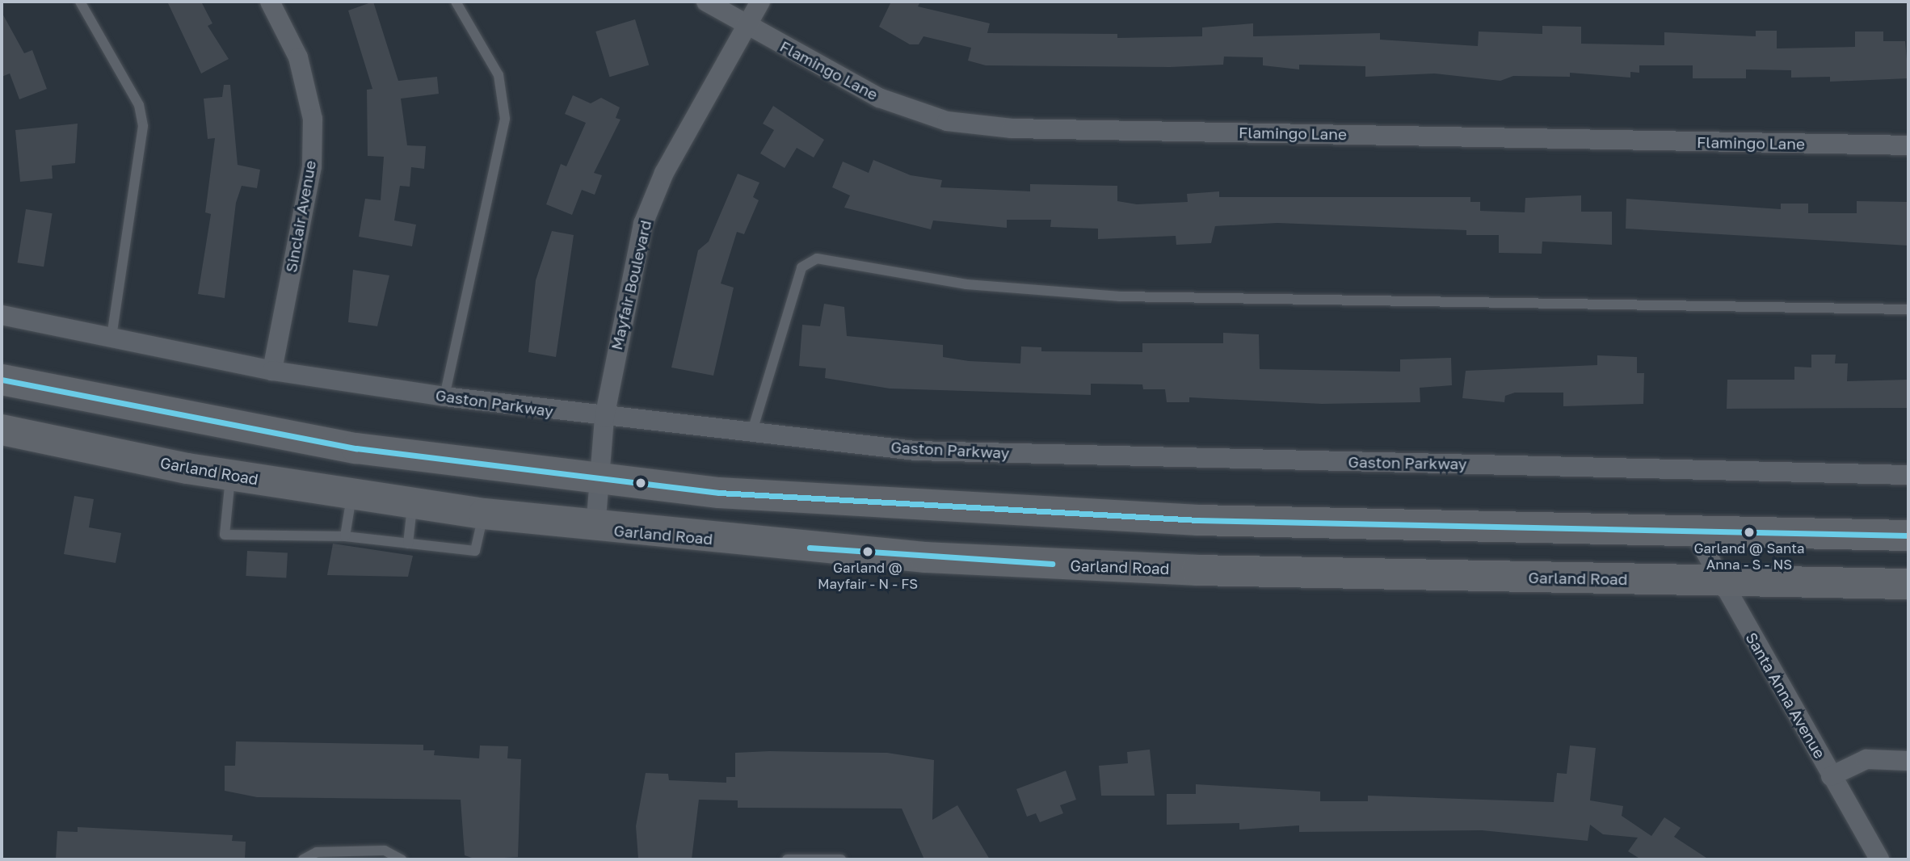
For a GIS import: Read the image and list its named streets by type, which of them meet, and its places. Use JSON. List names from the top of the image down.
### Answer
{
  "streets": {
    "main road": ["Garland Road"],
    "street": [
      "Flamingo Lane",
      "Sinclair Avenue",
      "Mayfair Boulevard",
      "Gaston Parkway",
      "Santa Anna Avenue"
    ]
  },
  "crossings": [
    ["Flamingo Lane", "Mayfair Boulevard"],
    ["Sinclair Avenue", "Gaston Parkway"],
    ["Mayfair Boulevard", "Gaston Parkway"],
    ["Mayfair Boulevard", "Garland Road"],
    ["Garland Road", "Santa Anna Avenue"]
  ],
  "places": ["Garland @ Santa Anna - S - NS", "Garland @ Mayfair - N - FS"]
}
